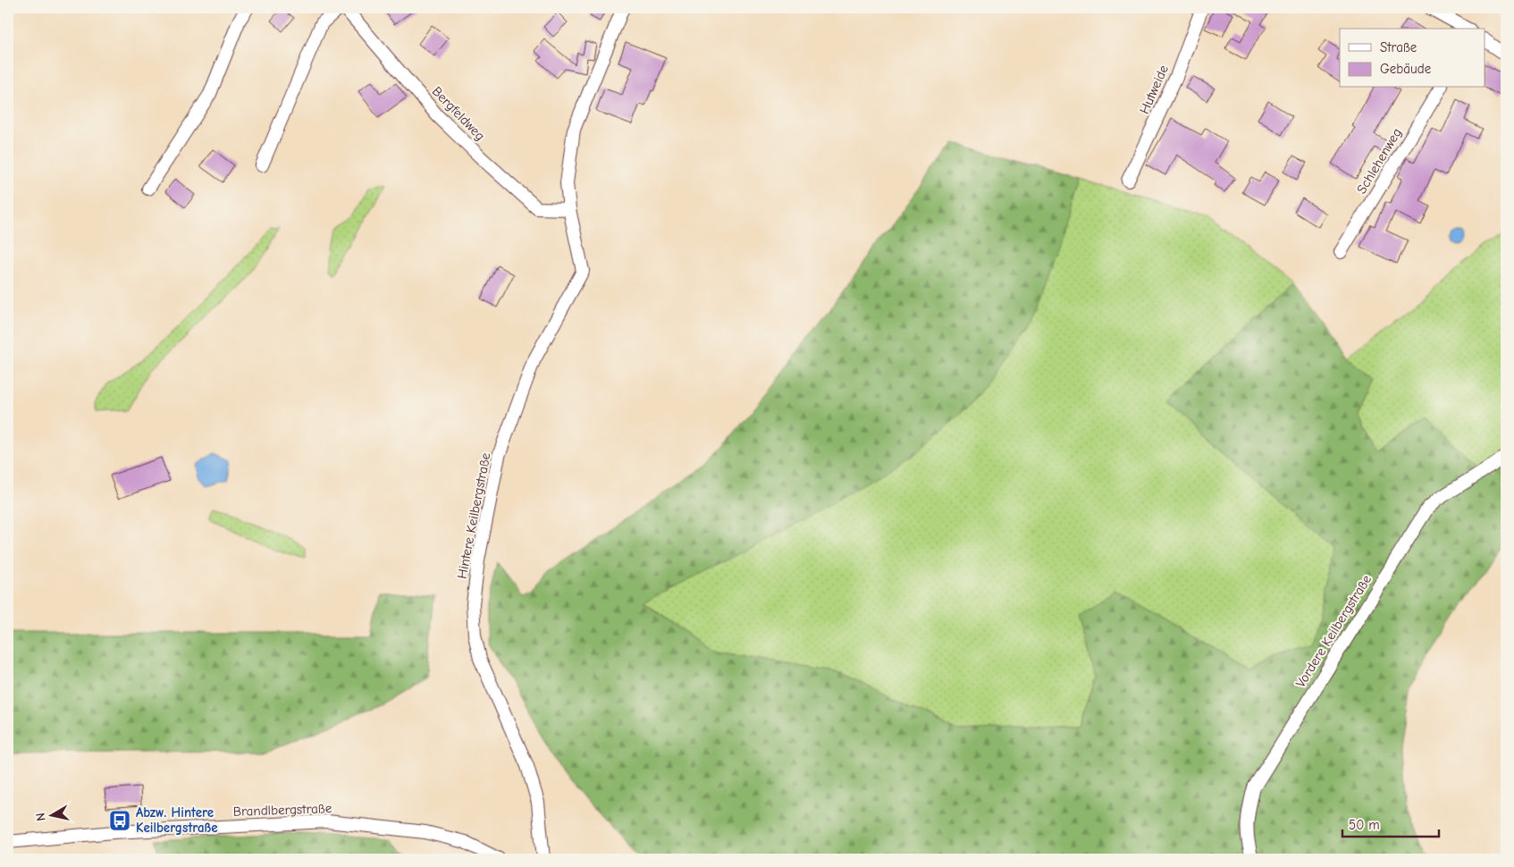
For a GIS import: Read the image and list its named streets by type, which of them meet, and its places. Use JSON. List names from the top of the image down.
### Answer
{
  "streets": {
    "street": [
      "Hutweide",
      "Bergfeldweg",
      "Schlehenweg",
      "Hintere Keilbergstraße",
      "Vordere Keilbergstraße",
      "Brandlbergstraße"
    ]
  },
  "crossings": [
    ["Bergfeldweg", "Hintere Keilbergstraße"]
  ],
  "places": {
    "bus stop": ["Abzw. Hintere Keilbergstraße"]
  },
  "legend": ["Straße", "Gebäude"],
  "scale_bar": "50 m",
  "north": "left"
}
